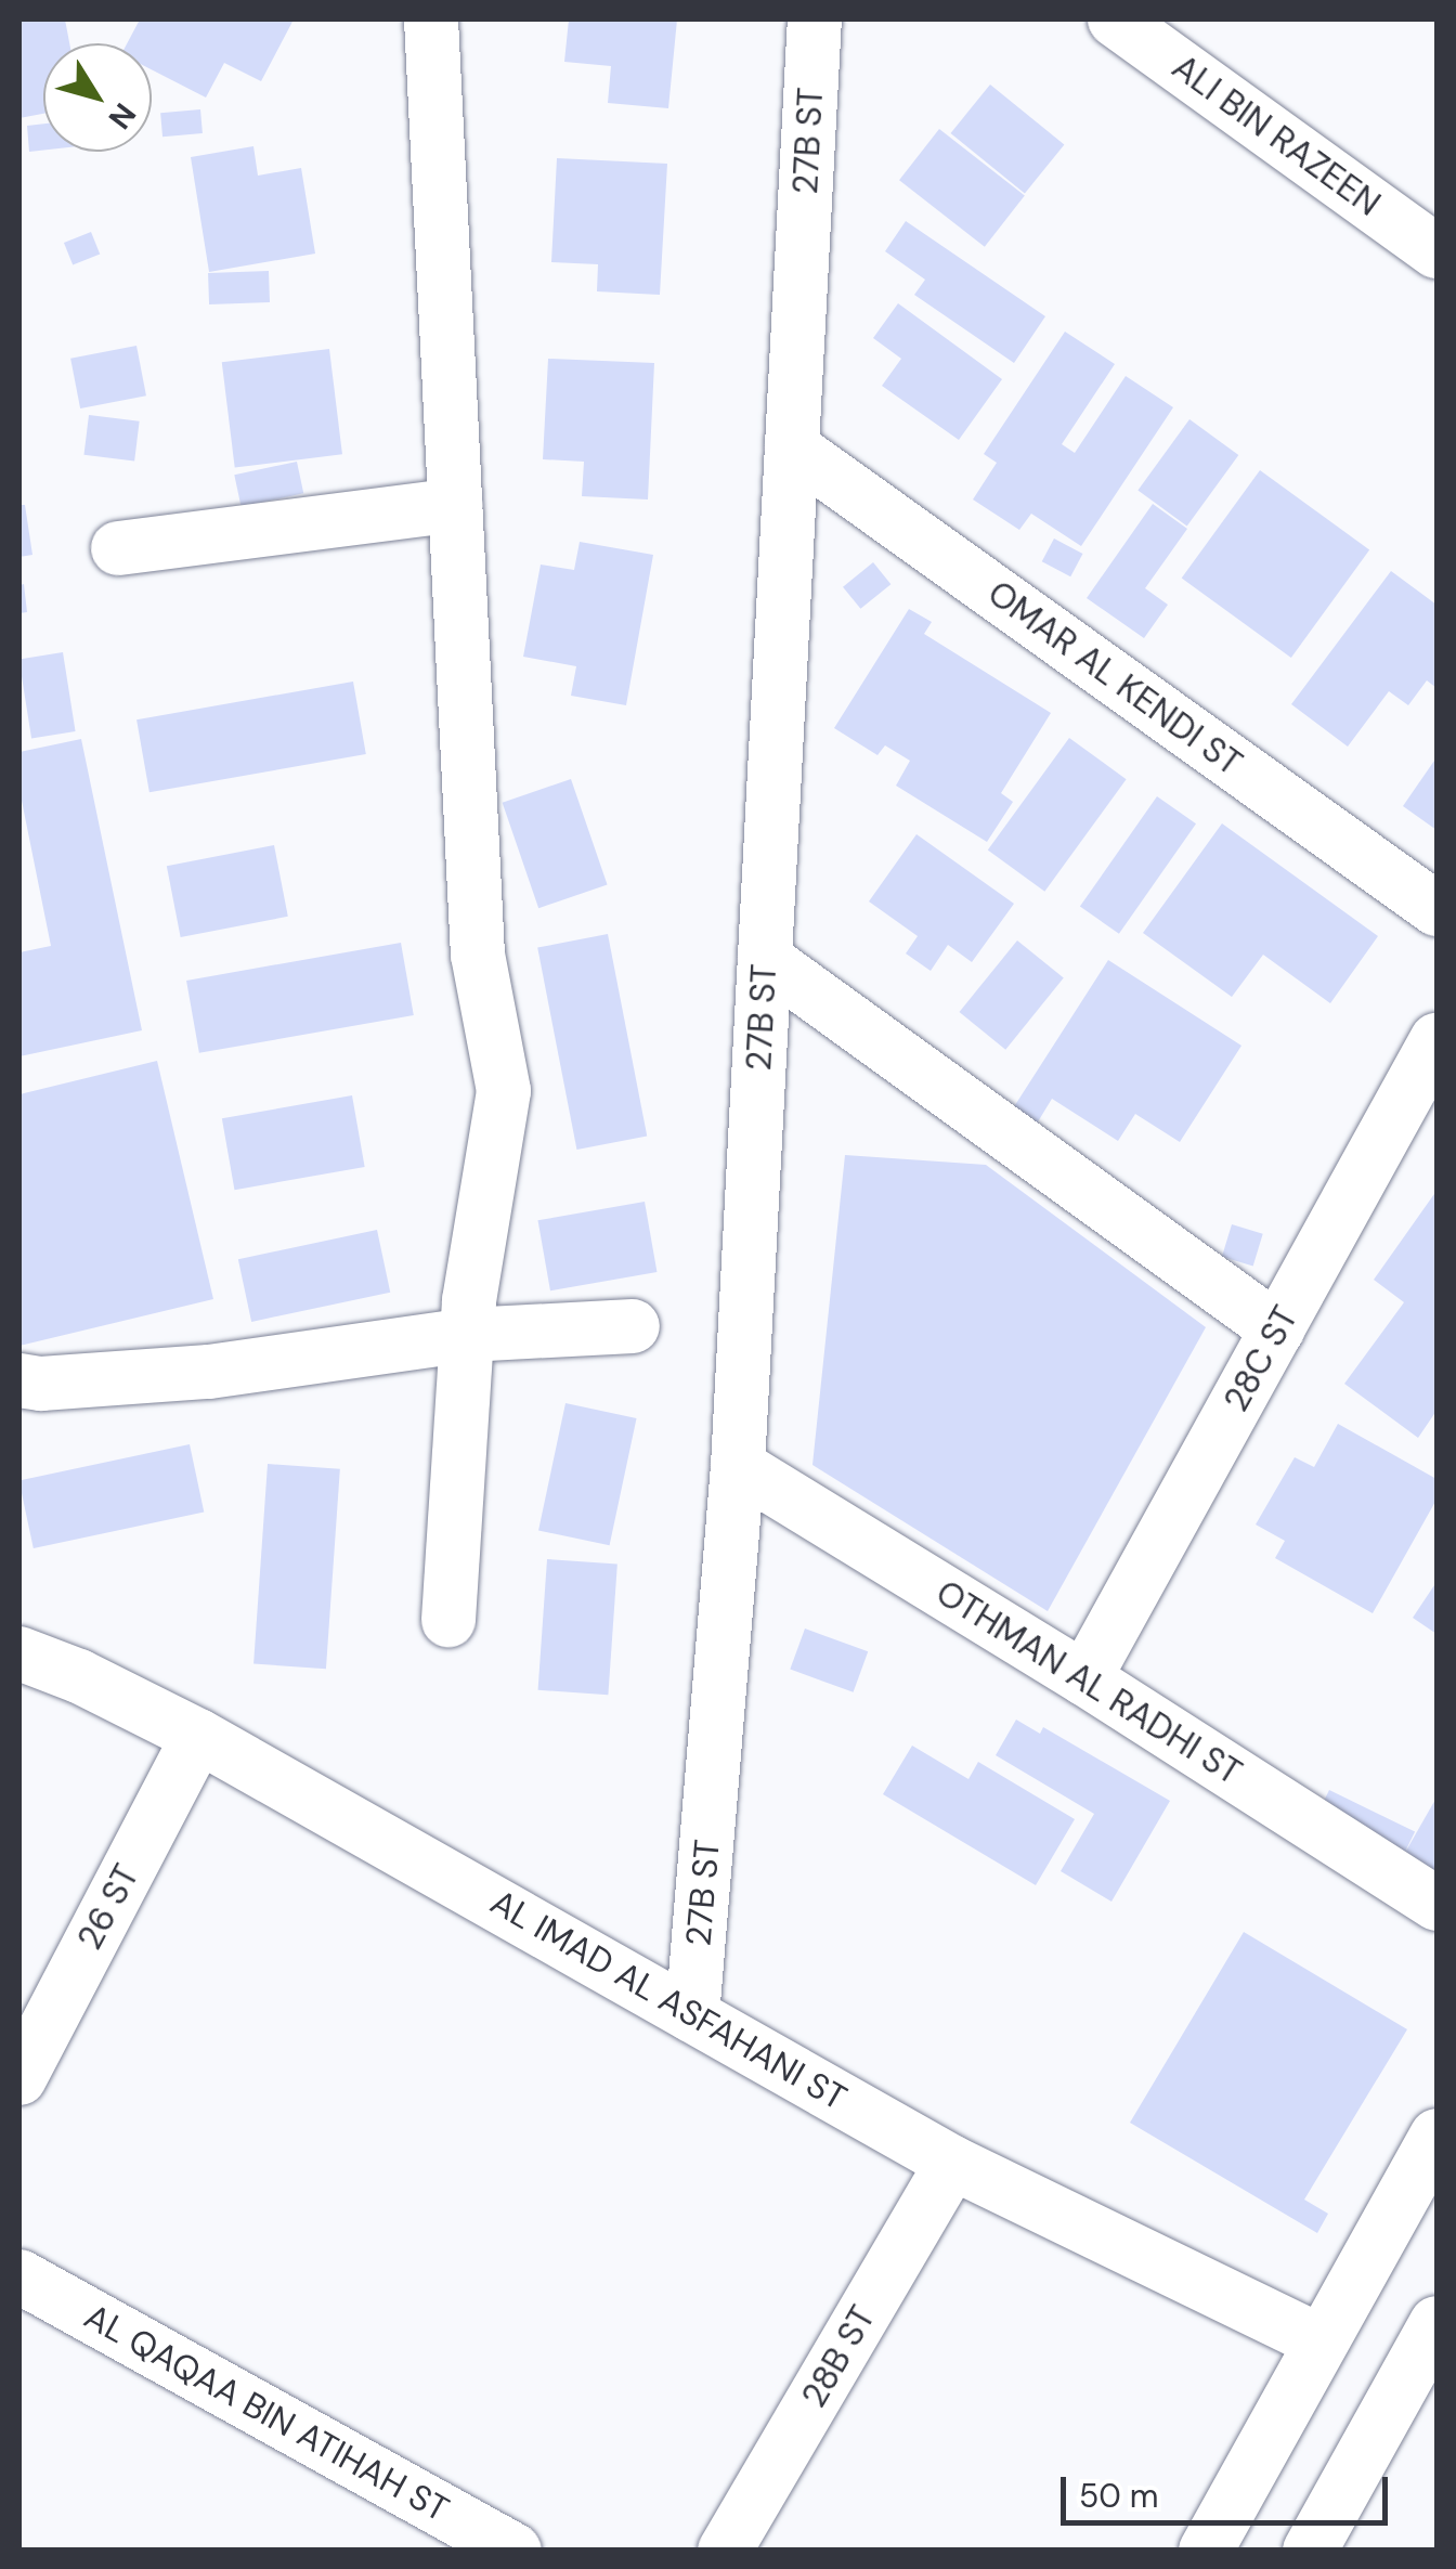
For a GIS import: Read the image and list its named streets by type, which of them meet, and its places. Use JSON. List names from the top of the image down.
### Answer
{
  "streets": {
    "street": [
      "ALI BIN RAZEEN",
      "27B ST",
      "OMAR AL KENDI ST",
      "28C ST",
      "OTHMAN AL RADHI ST",
      "26 ST",
      "AL IMAD AL ASFAHANI ST",
      "28B ST",
      "AL QAQAA BIN ATIHAH ST"
    ]
  },
  "crossings": [
    ["27B ST", "OMAR AL KENDI ST"],
    ["27B ST", "OTHMAN AL RADHI ST"],
    ["27B ST", "AL IMAD AL ASFAHANI ST"],
    ["28C ST", "OTHMAN AL RADHI ST"],
    ["26 ST", "AL IMAD AL ASFAHANI ST"],
    ["AL IMAD AL ASFAHANI ST", "28B ST"]
  ],
  "scale_bar": "50 m",
  "north": "bottom right"
}
